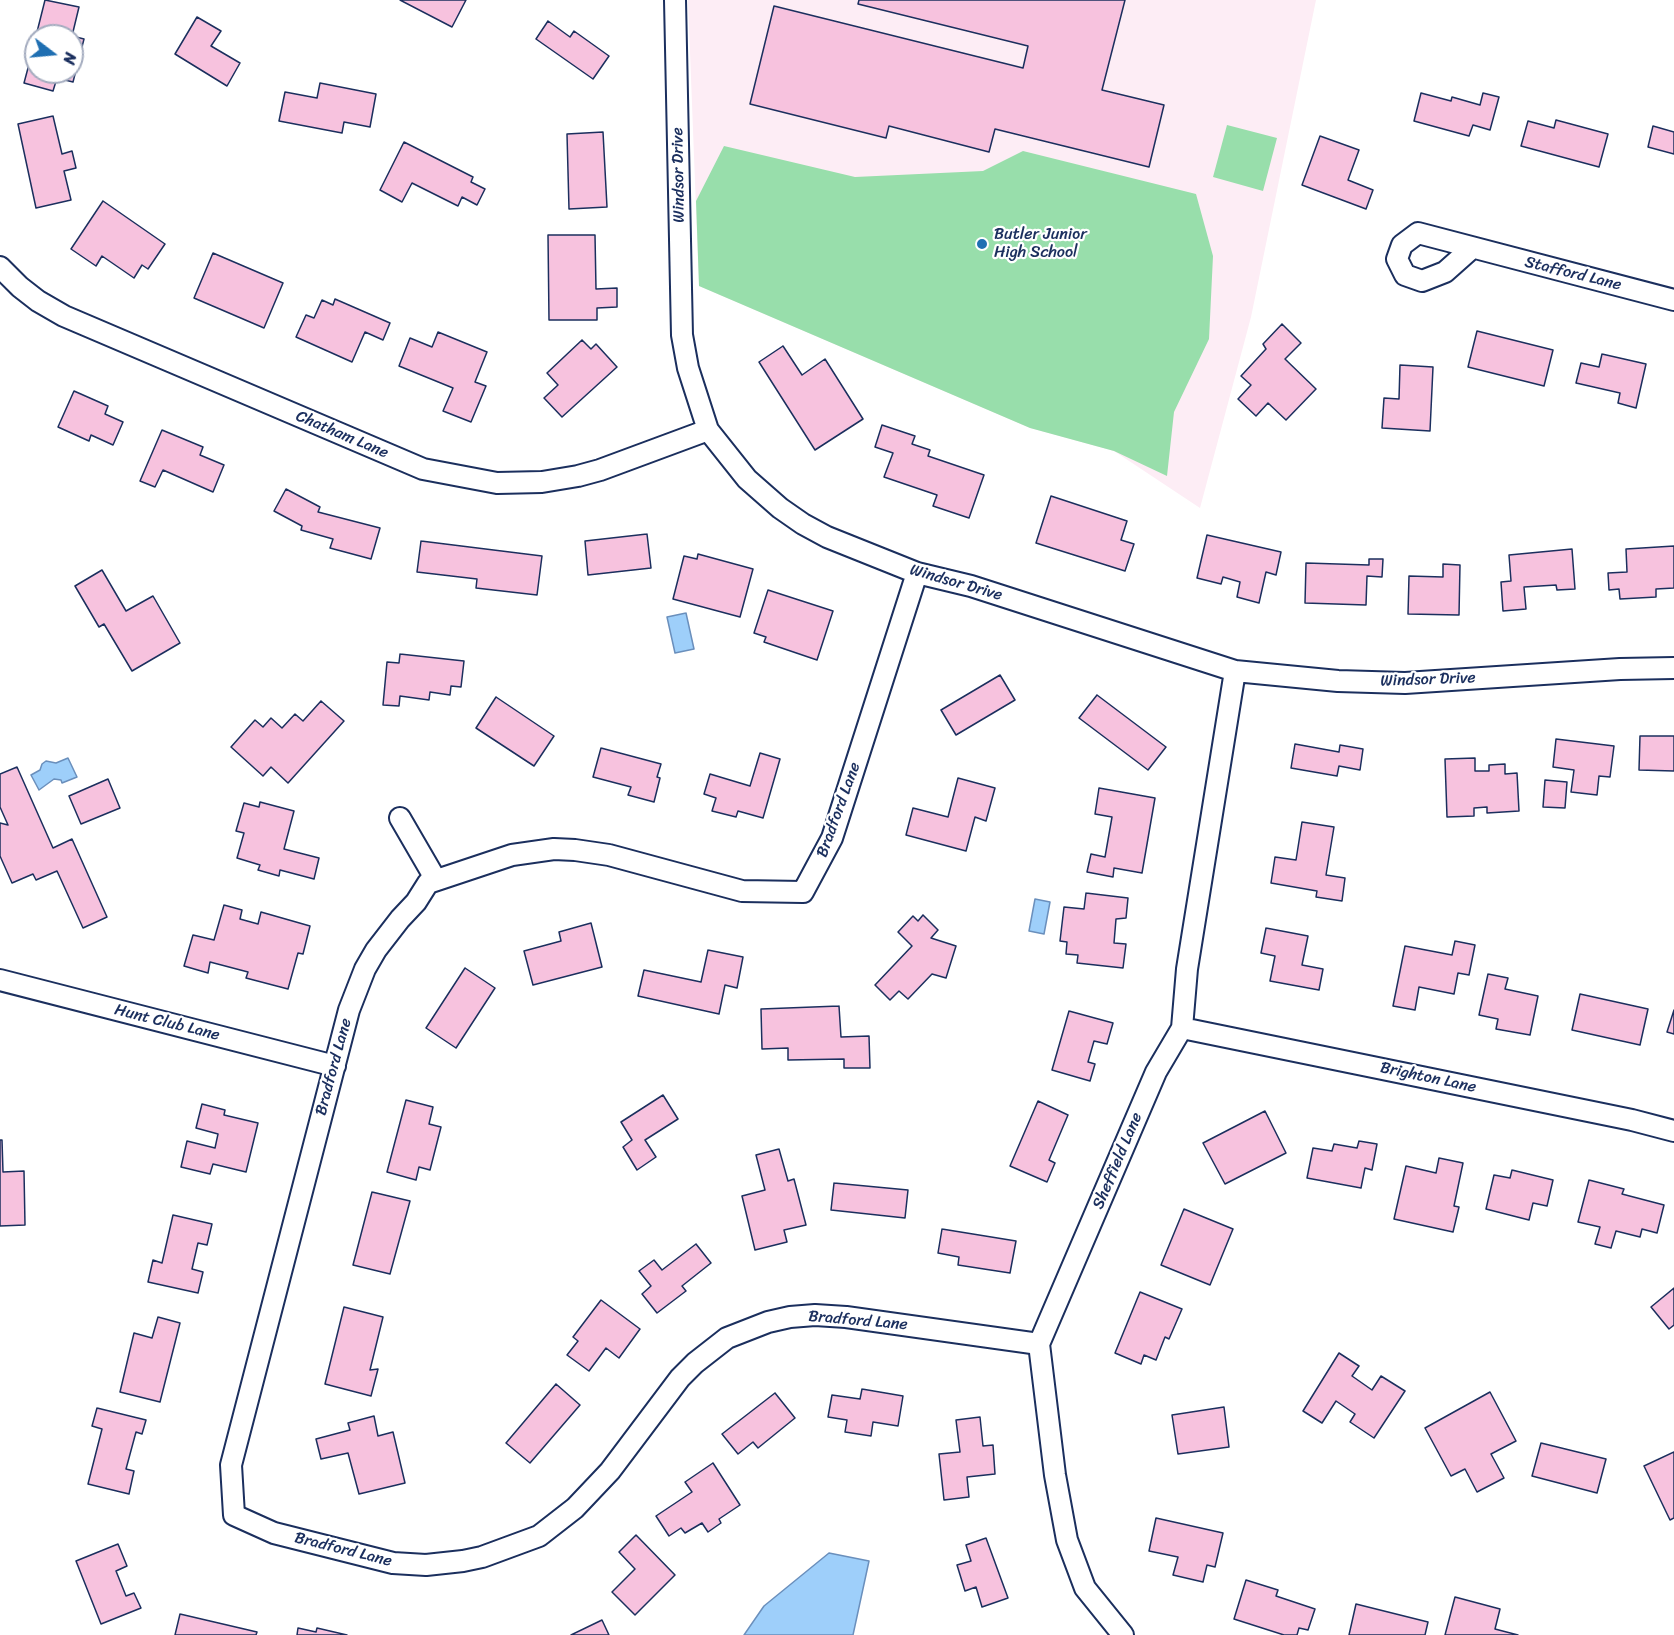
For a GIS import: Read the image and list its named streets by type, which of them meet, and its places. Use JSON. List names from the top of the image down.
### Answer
{
  "streets": {
    "street": [
      "Windsor Drive",
      "Stafford Lane",
      "Chatham Lane",
      "Bradford Lane",
      "Hunt Club Lane",
      "Brighton Lane",
      "Sheffield Lane"
    ]
  },
  "crossings": [
    ["Windsor Drive", "Chatham Lane"],
    ["Windsor Drive", "Bradford Lane"],
    ["Windsor Drive", "Sheffield Lane"],
    ["Bradford Lane", "Hunt Club Lane"],
    ["Bradford Lane", "Sheffield Lane"],
    ["Brighton Lane", "Sheffield Lane"]
  ],
  "places": ["Butler Junior High School"],
  "north": "right"
}
